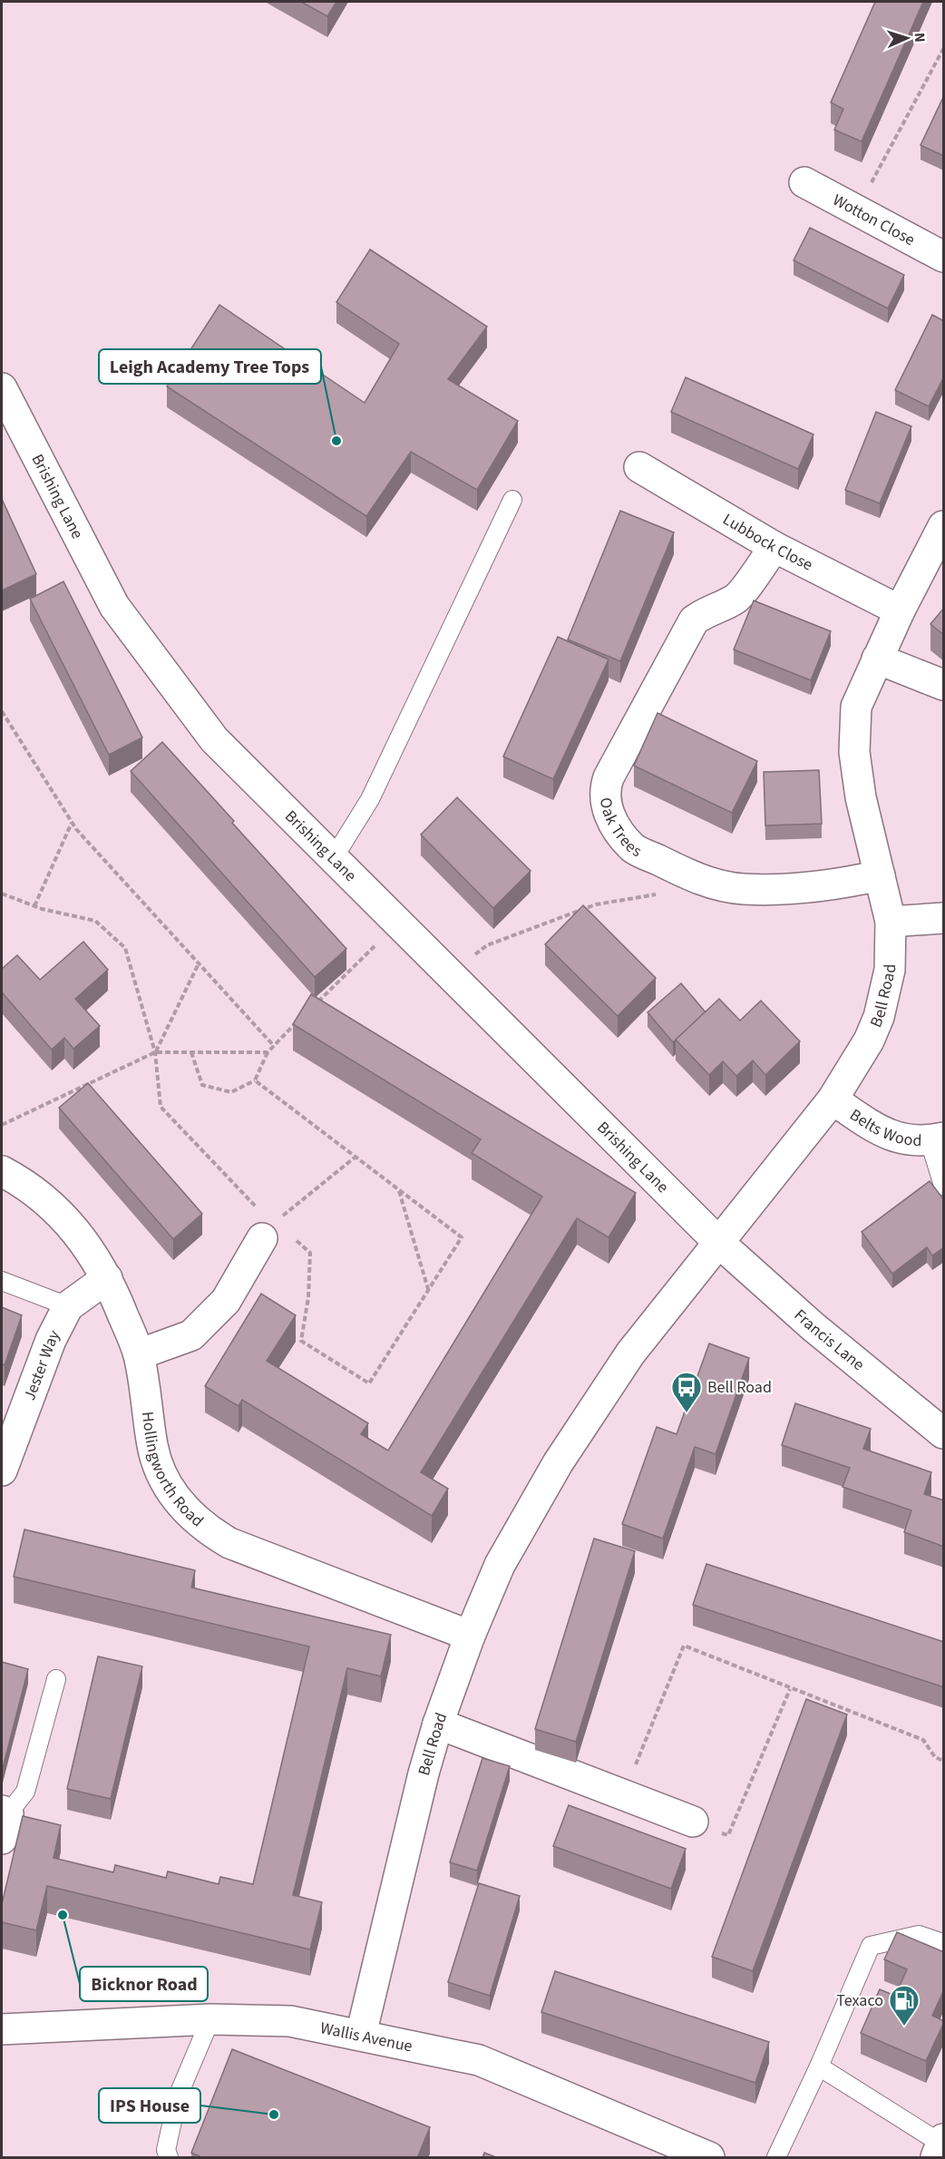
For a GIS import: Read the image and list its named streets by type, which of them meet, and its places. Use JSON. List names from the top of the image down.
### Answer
{
  "streets": {
    "street": [
      "Wotton Close",
      "Brishing Lane",
      "Lubbock Close",
      "Oak Trees",
      "Bell Road",
      "Belts Wood",
      "Francis Lane",
      "Jester Way",
      "Hollingworth Road",
      "Wallis Avenue"
    ]
  },
  "crossings": [
    ["Brishing Lane", "Bell Road"],
    ["Brishing Lane", "Francis Lane"],
    ["Lubbock Close", "Oak Trees"],
    ["Lubbock Close", "Bell Road"],
    ["Oak Trees", "Bell Road"],
    ["Bell Road", "Belts Wood"],
    ["Bell Road", "Francis Lane"],
    ["Bell Road", "Hollingworth Road"],
    ["Bell Road", "Wallis Avenue"],
    ["Jester Way", "Hollingworth Road"]
  ],
  "places": {
    "other": ["Leigh Academy Tree Tops", "Bicknor Road", "IPS House"],
    "bus stop": ["Bell Road"],
    "fuel station": ["Texaco"]
  },
  "north": "right"
}
